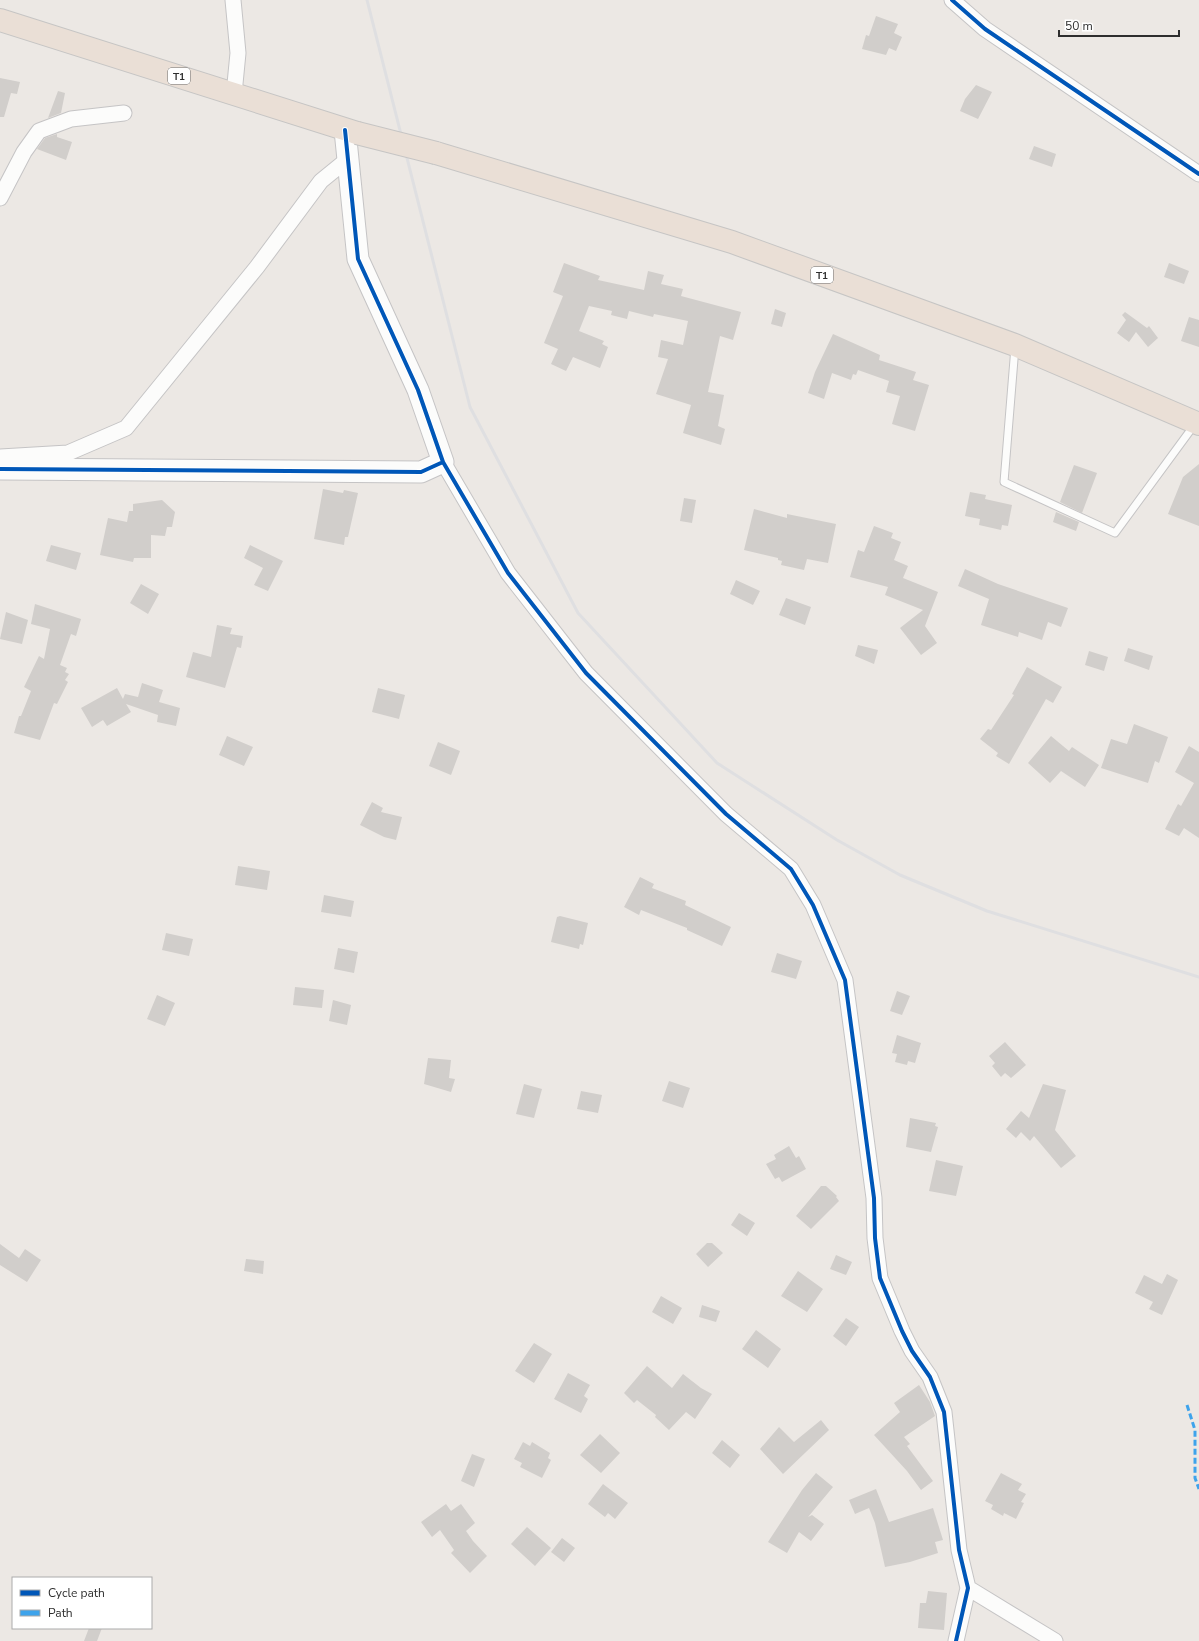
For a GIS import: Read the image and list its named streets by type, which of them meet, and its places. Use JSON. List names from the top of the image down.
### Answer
{
  "streets": {
    "highway": ["T1"]
  },
  "legend": ["Cycle path", "Path"],
  "scale_bar": "50 m"
}
